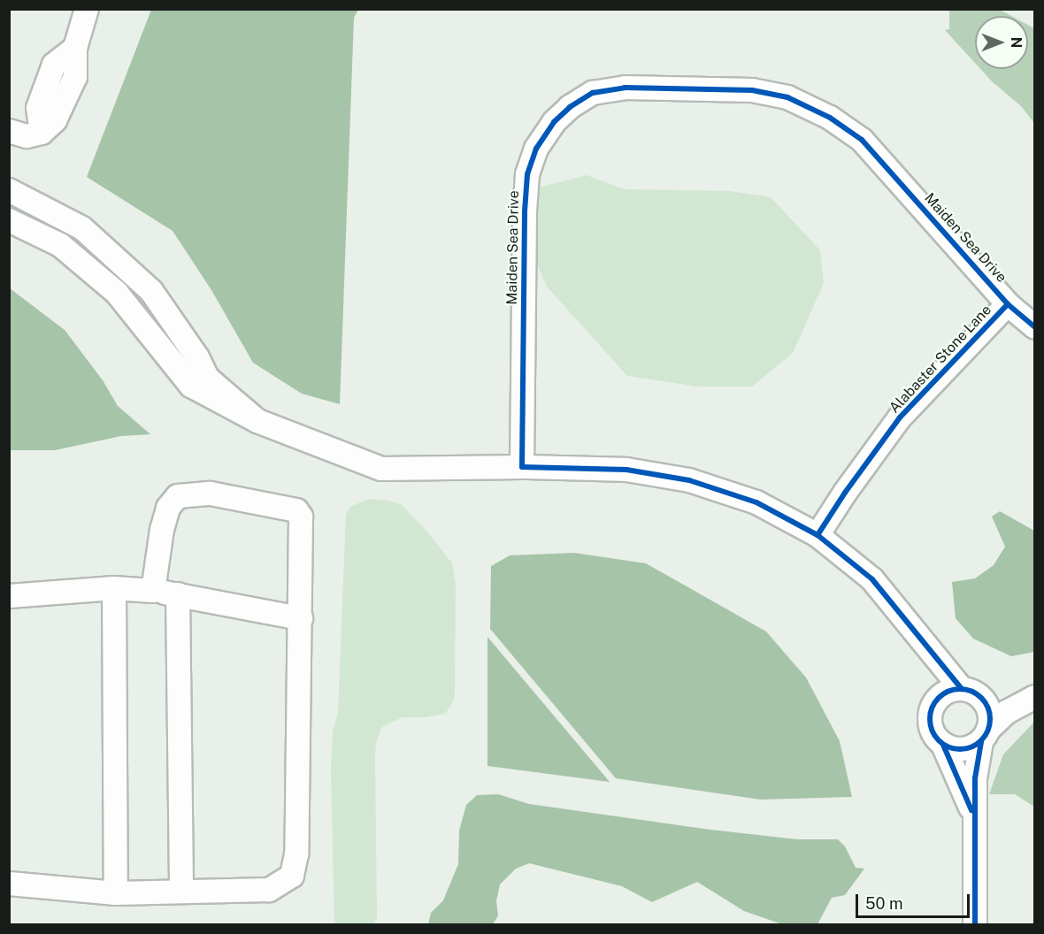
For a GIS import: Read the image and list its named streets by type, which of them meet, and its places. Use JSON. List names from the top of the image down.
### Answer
{
  "streets": {
    "street": ["Maiden Sea Drive", "Alabaster Stone Lane"]
  },
  "crossings": [
    ["Maiden Sea Drive", "Alabaster Stone Lane"]
  ],
  "scale_bar": "50 m",
  "north": "right"
}
